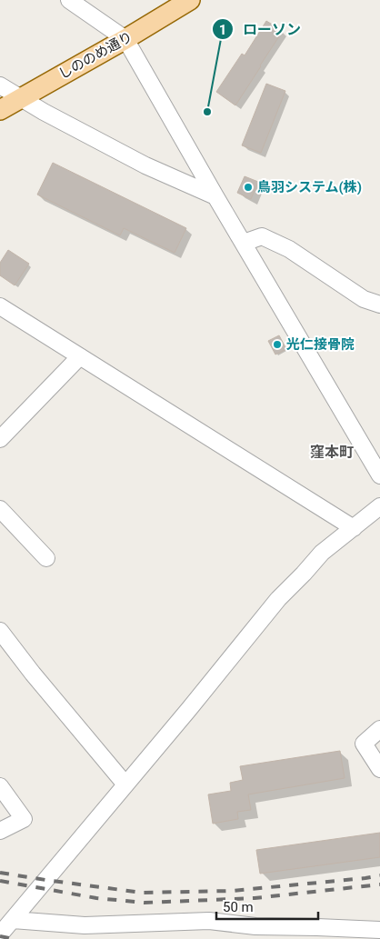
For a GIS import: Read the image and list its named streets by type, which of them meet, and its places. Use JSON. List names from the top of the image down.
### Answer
{
  "streets": {
    "main road": ["しののめ通り"]
  },
  "districts": ["窪本町"],
  "places": ["ローソン", "鳥羽システム(株)", "光仁接骨院"],
  "scale_bar": "50 m"
}
